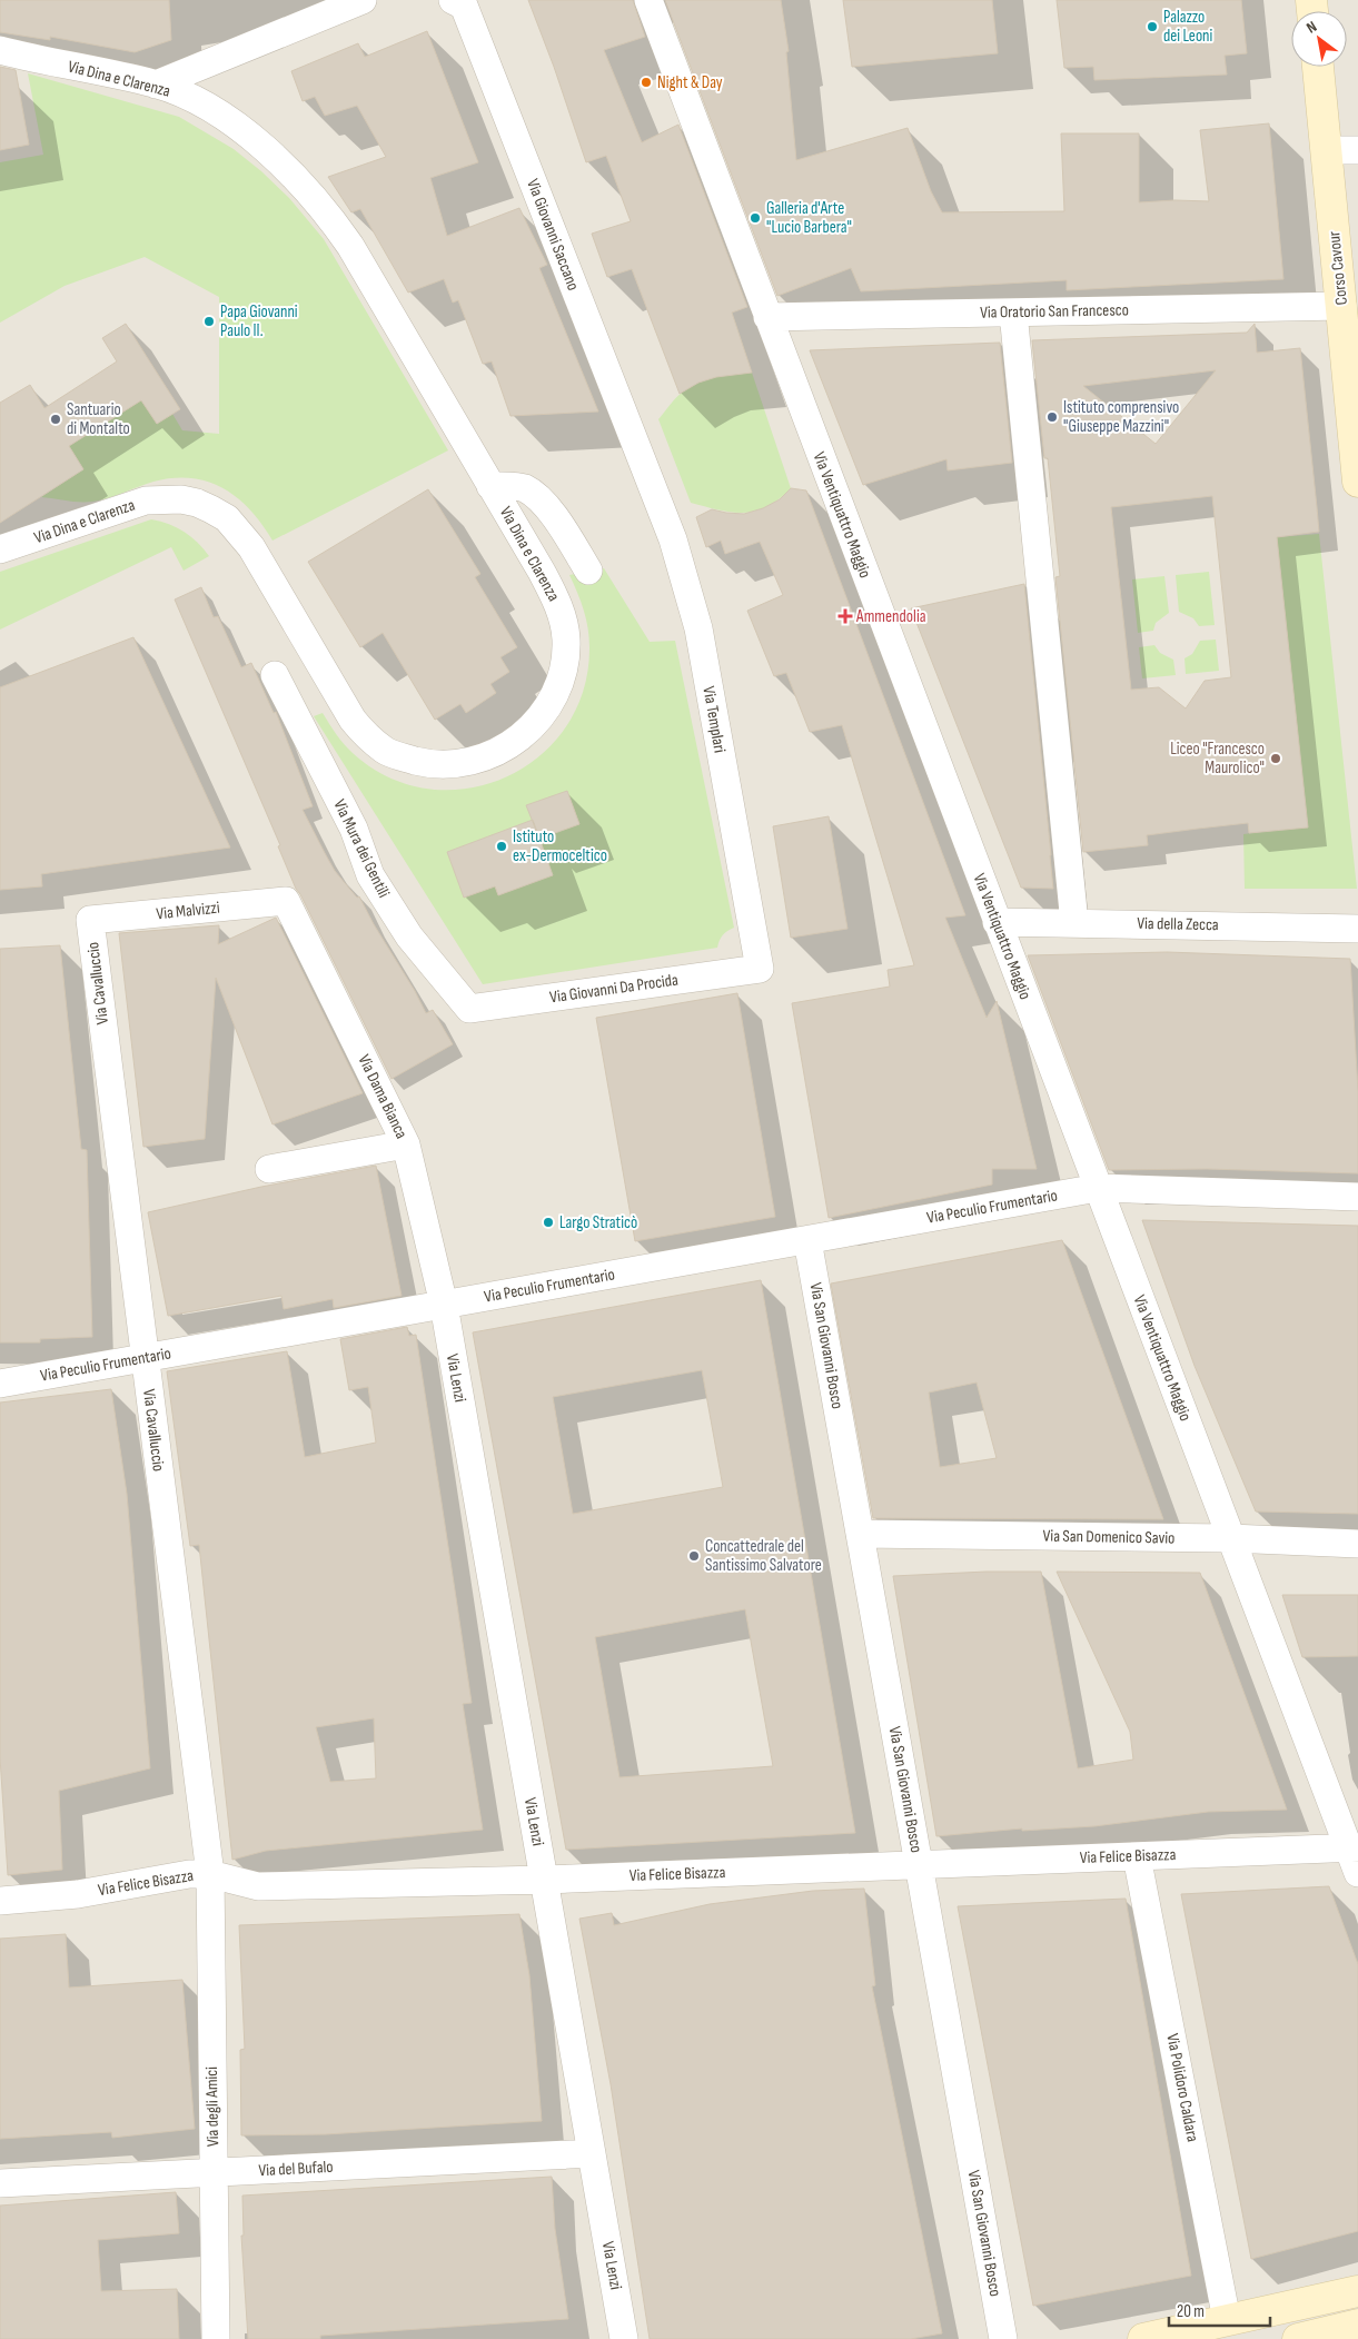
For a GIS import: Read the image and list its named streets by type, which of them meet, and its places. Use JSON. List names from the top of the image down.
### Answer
{
  "streets": {
    "main road": ["Corso Cavour"],
    "street": [
      "Via Dina e Clarenza",
      "Via Giovanni Saccano",
      "Via Oratorio San Francesco",
      "Via Ventiquattro Maggio",
      "Via Templari",
      "Via Mura dei Gentili",
      "Via Malvizzi",
      "Via della Zecca",
      "Via Cavalluccio",
      "Via Giovanni Da Procida",
      "Via Dama Bianca",
      "Via Peculio Frumentario",
      "Via San Giovanni Bosco",
      "Via Lenzi",
      "Via San Domenico Savio",
      "Via Felice Bisazza",
      "Via Polidoro Caldara",
      "Via degli Amici",
      "Via del Bufalo"
    ]
  },
  "crossings": [
    ["Via Giovanni Saccano", "Via Templari"],
    ["Corso Cavour", "Via Oratorio San Francesco"],
    ["Via Oratorio San Francesco", "Via Ventiquattro Maggio"],
    ["Via Ventiquattro Maggio", "Via della Zecca"],
    ["Via Ventiquattro Maggio", "Via Peculio Frumentario"],
    ["Via Ventiquattro Maggio", "Via San Domenico Savio"],
    ["Via Ventiquattro Maggio", "Via Felice Bisazza"],
    ["Via Templari", "Via Giovanni Da Procida"],
    ["Via Mura dei Gentili", "Via Giovanni Da Procida"],
    ["Via Malvizzi", "Via Cavalluccio"],
    ["Via Malvizzi", "Via Dama Bianca"],
    ["Via Cavalluccio", "Via Peculio Frumentario"],
    ["Via Cavalluccio", "Via Felice Bisazza"],
    ["Via Cavalluccio", "Via degli Amici"],
    ["Via Dama Bianca", "Via Peculio Frumentario"],
    ["Via Dama Bianca", "Via Lenzi"],
    ["Via Peculio Frumentario", "Via San Giovanni Bosco"],
    ["Via Peculio Frumentario", "Via Lenzi"],
    ["Via San Giovanni Bosco", "Via San Domenico Savio"],
    ["Via San Giovanni Bosco", "Via Felice Bisazza"],
    ["Via Lenzi", "Via Felice Bisazza"],
    ["Via Lenzi", "Via del Bufalo"],
    ["Via Felice Bisazza", "Via Polidoro Caldara"],
    ["Via Felice Bisazza", "Via degli Amici"],
    ["Via degli Amici", "Via del Bufalo"]
  ],
  "places": {
    "other": [
      "Palazzo dei Leoni",
      "Night & Day",
      "Galleria d'Arte \"Lucio Barbera\"",
      "Papa Giovanni Paulo II.",
      "Istituto comprensivo \"Giuseppe Mazzini\"",
      "Santuario di Montalto",
      "Liceo \"Francesco Maurolico\"",
      "Istituto ex-Dermoceltico",
      "Largo Straticò",
      "Concattedrale del Santissimo Salvatore"
    ],
    "health": ["Ammendolia"]
  },
  "scale_bar": "20 m",
  "north": "top left"
}
